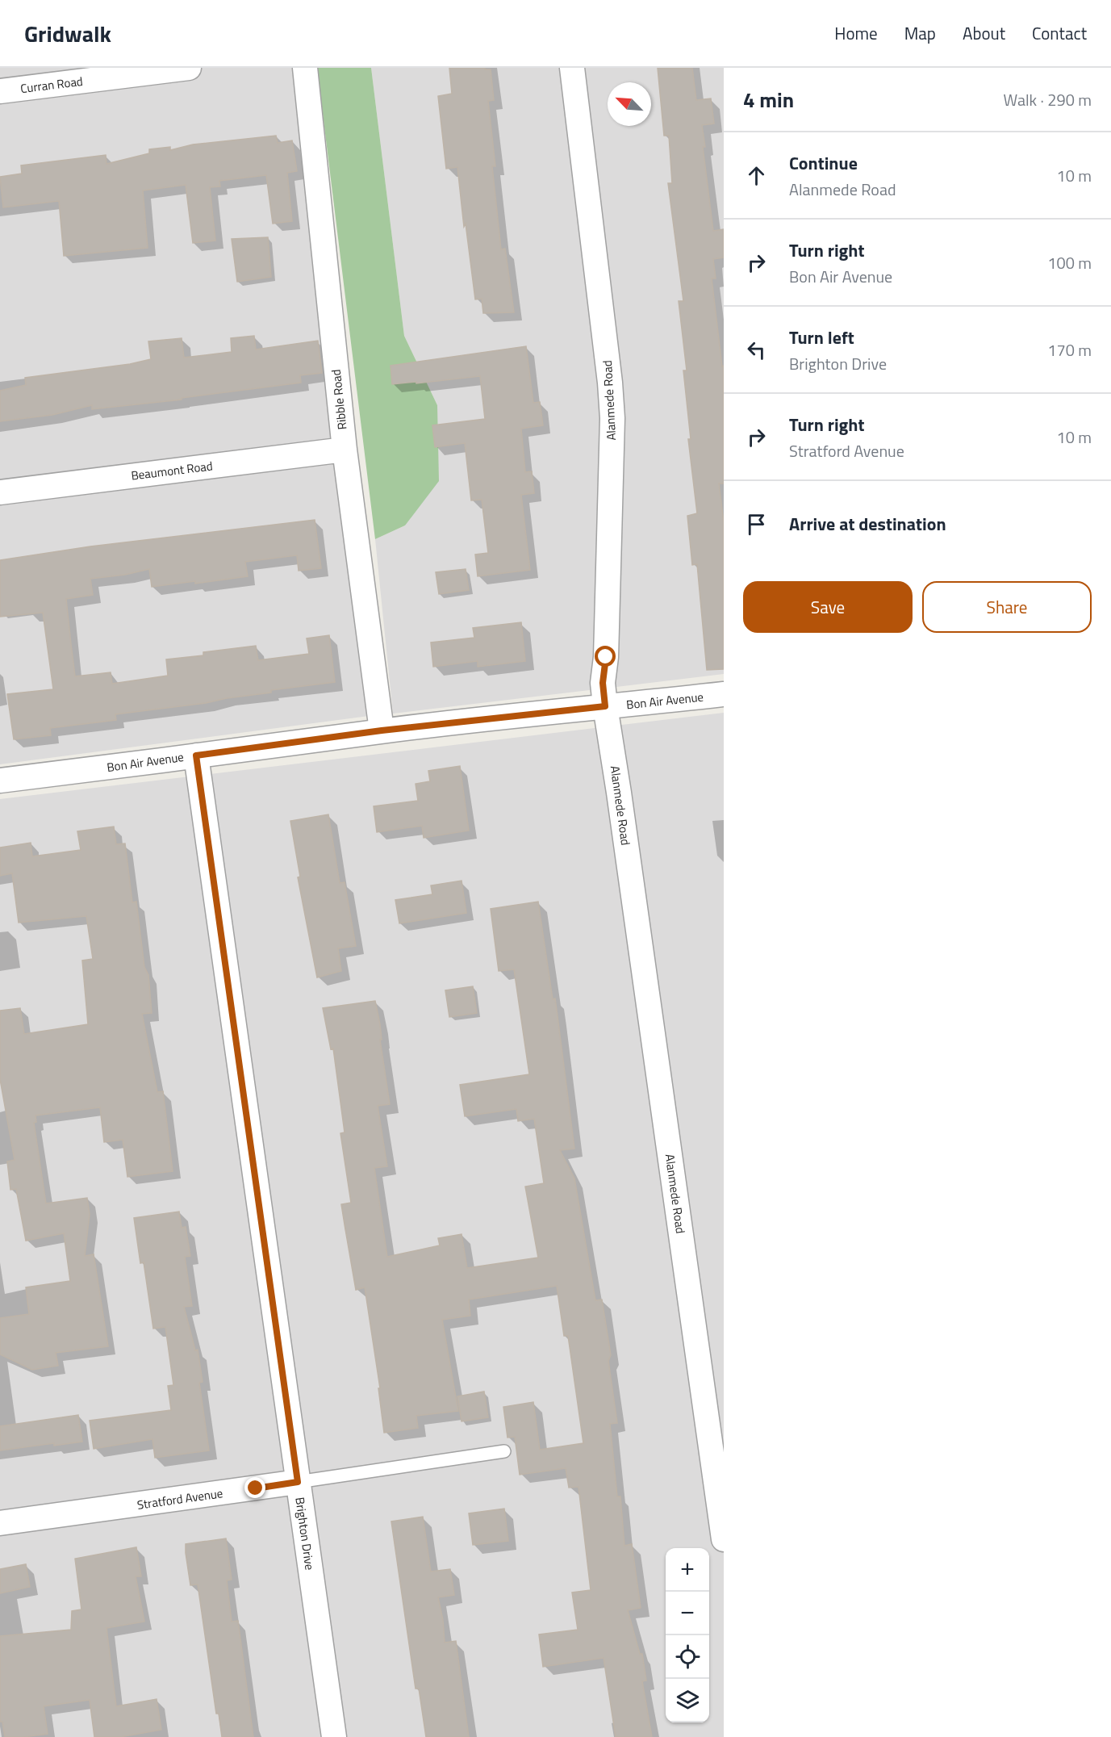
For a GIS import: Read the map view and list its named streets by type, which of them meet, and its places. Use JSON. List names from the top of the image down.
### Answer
{
  "streets": {
    "street": [
      "Curran Road",
      "Ribble Road",
      "Alanmede Road",
      "Beaumont Road",
      "Bon Air Avenue",
      "Stratford Avenue",
      "Brighton Drive"
    ]
  },
  "crossings": [
    ["Ribble Road", "Beaumont Road"],
    ["Ribble Road", "Bon Air Avenue"],
    ["Alanmede Road", "Bon Air Avenue"],
    ["Bon Air Avenue", "Brighton Drive"],
    ["Stratford Avenue", "Brighton Drive"]
  ],
  "north": "top left",
  "page": {
    "header": "Gridwalk",
    "nav": [
      "Home",
      "Map",
      "About",
      "Contact"
    ],
    "heading": ["4 min", "Walk · 290 m"],
    "list": [
      ["Continue", "Alanmede Road", "10 m"],
      ["Turn right", "Bon Air Avenue", "100 m"],
      ["Turn left", "Brighton Drive", "170 m"],
      ["Turn right", "Stratford Avenue", "10 m"],
      "Arrive at destination"
    ],
    "buttons": ["Save", "Share"],
    "map_buttons": ["+", "−"]
  }
}
